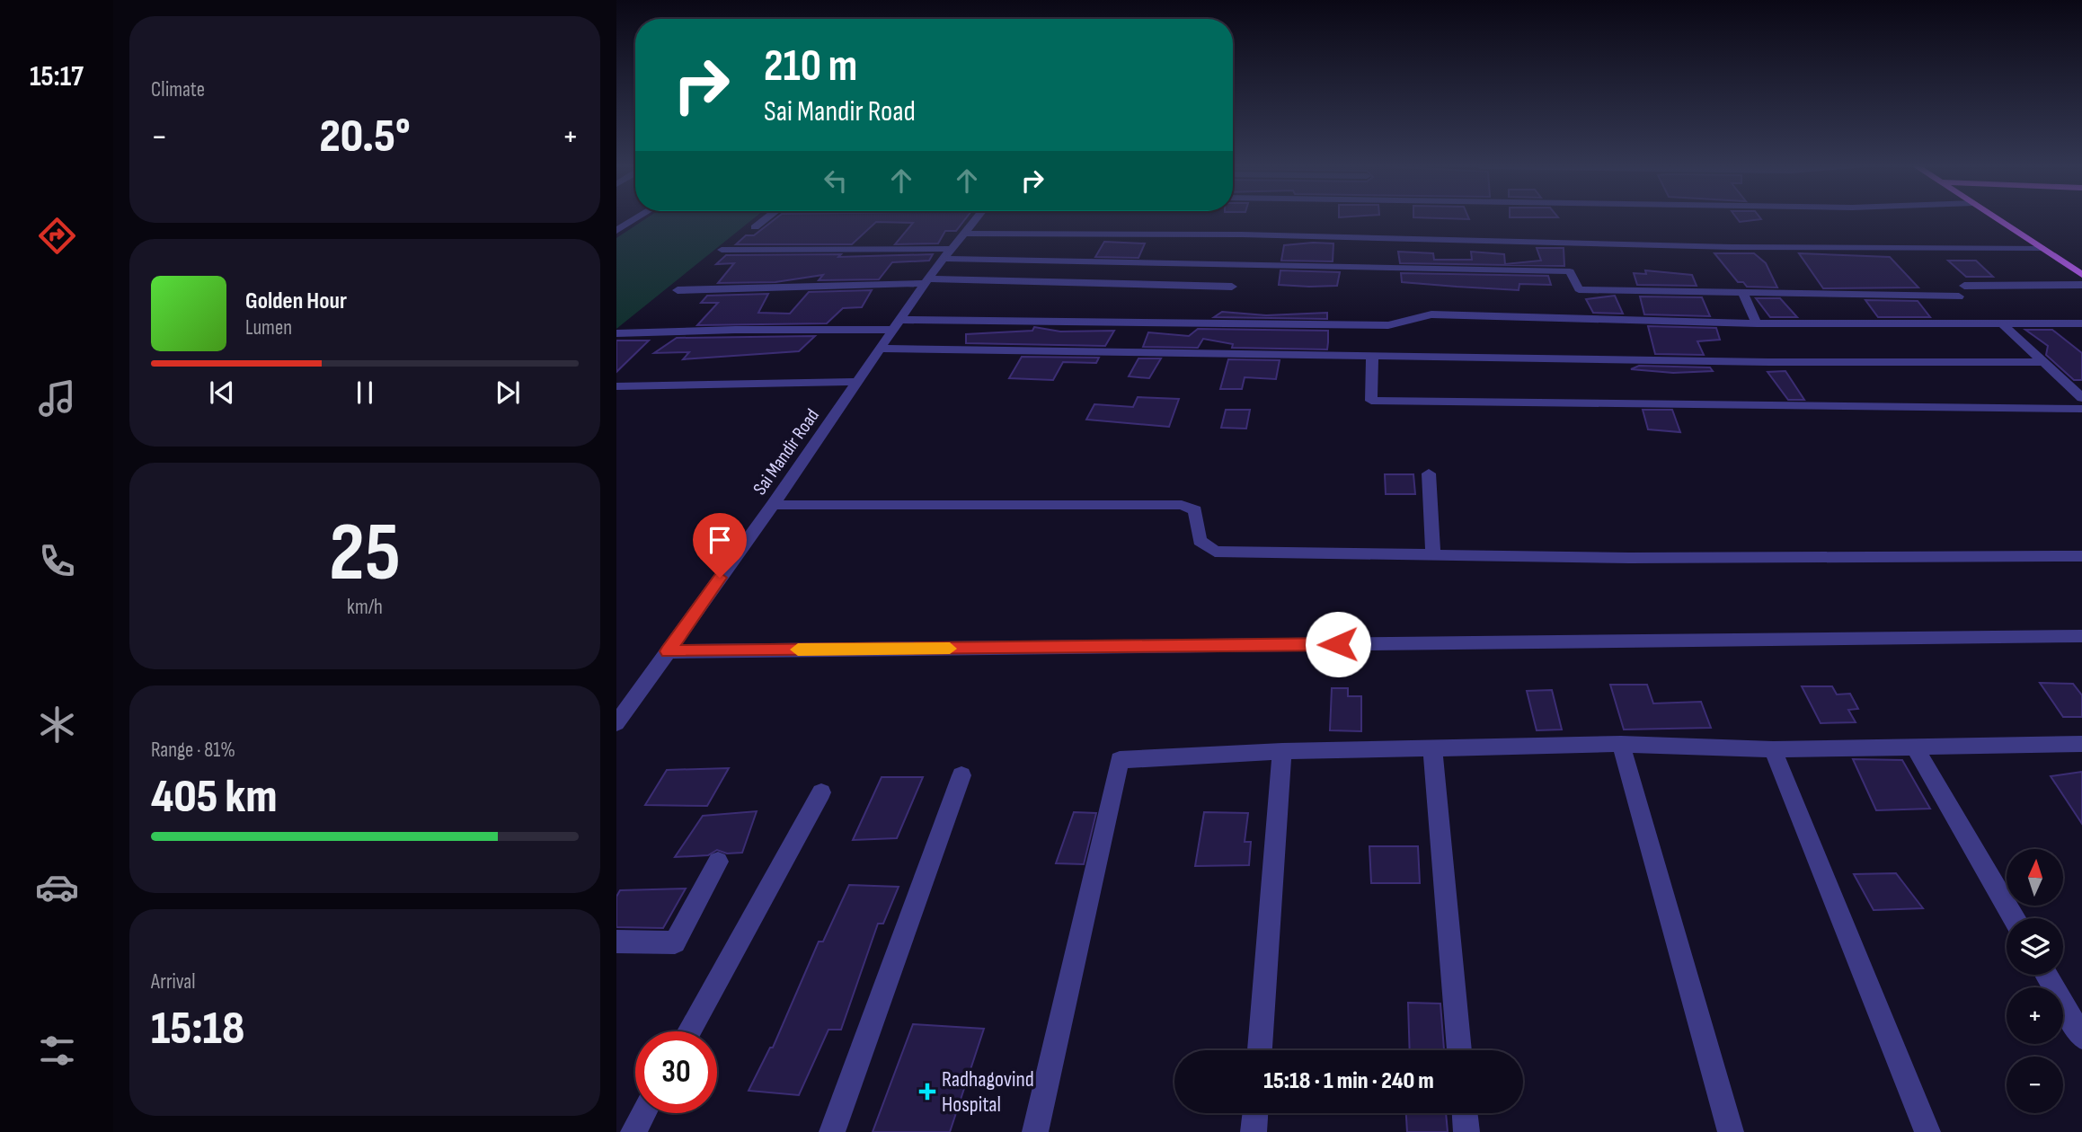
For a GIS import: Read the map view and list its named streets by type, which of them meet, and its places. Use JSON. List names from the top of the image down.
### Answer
{
  "streets": {
    "street": ["Sai Mandir Road"]
  },
  "places": {
    "health": ["Radhagovind Hospital"]
  },
  "north": "top",
  "page": {
    "tabs": "15:17",
    "tile": [
      "Climate",
      ["25", "km/h"],
      ["Range · 81%", "405 km"],
      ["Arrival", "15:18"]
    ],
    "turn": ["210 m", "Sai Mandir Road"],
    "heat": ["−", "20.5°", "+"],
    "song": ["Golden Hour", "Lumen"],
    "map_buttons": ["+", "−"],
    "limit": "30",
    "trip": "15:18 · 1 min · 240 m"
  }
}
